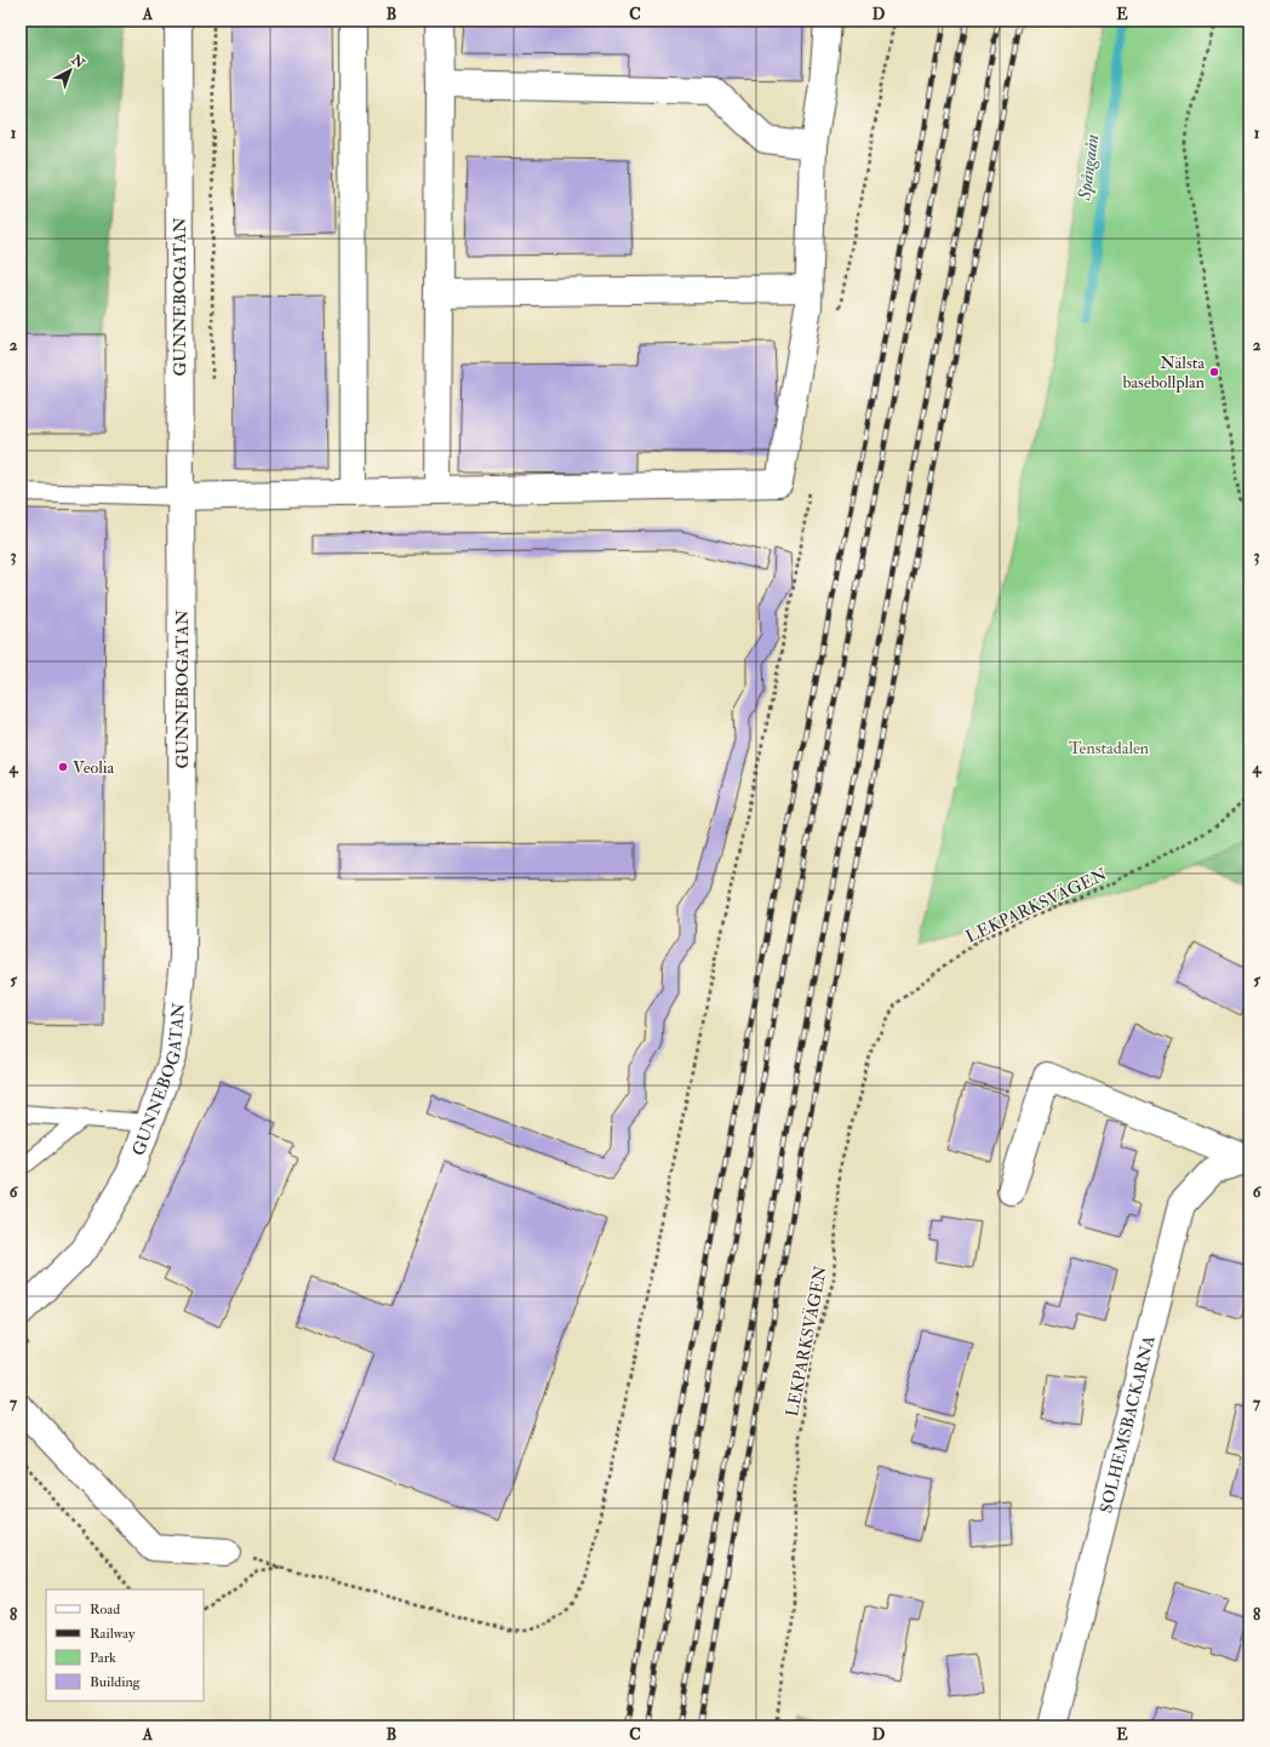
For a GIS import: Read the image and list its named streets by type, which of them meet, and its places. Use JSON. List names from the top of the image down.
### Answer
{
  "streets": {
    "street": ["GUNNEBOGATAN", "SOLHEMSBACKARNA"],
    "path": ["LEKPARKSVÄGEN"]
  },
  "water": ["Spångaån"],
  "parks": ["Tenstadalen"],
  "places": ["Nälsta basebollplan", "Veolia"],
  "legend": [
    "Road",
    "Railway",
    "Park",
    "Building"
  ],
  "north": "top right",
  "grid": {
    "columns": [
      "A",
      "B",
      "C",
      "D",
      "E"
    ],
    "rows": [
      "1",
      "2",
      "3",
      "4",
      "5",
      "6",
      "7",
      "8"
    ]
  }
}
